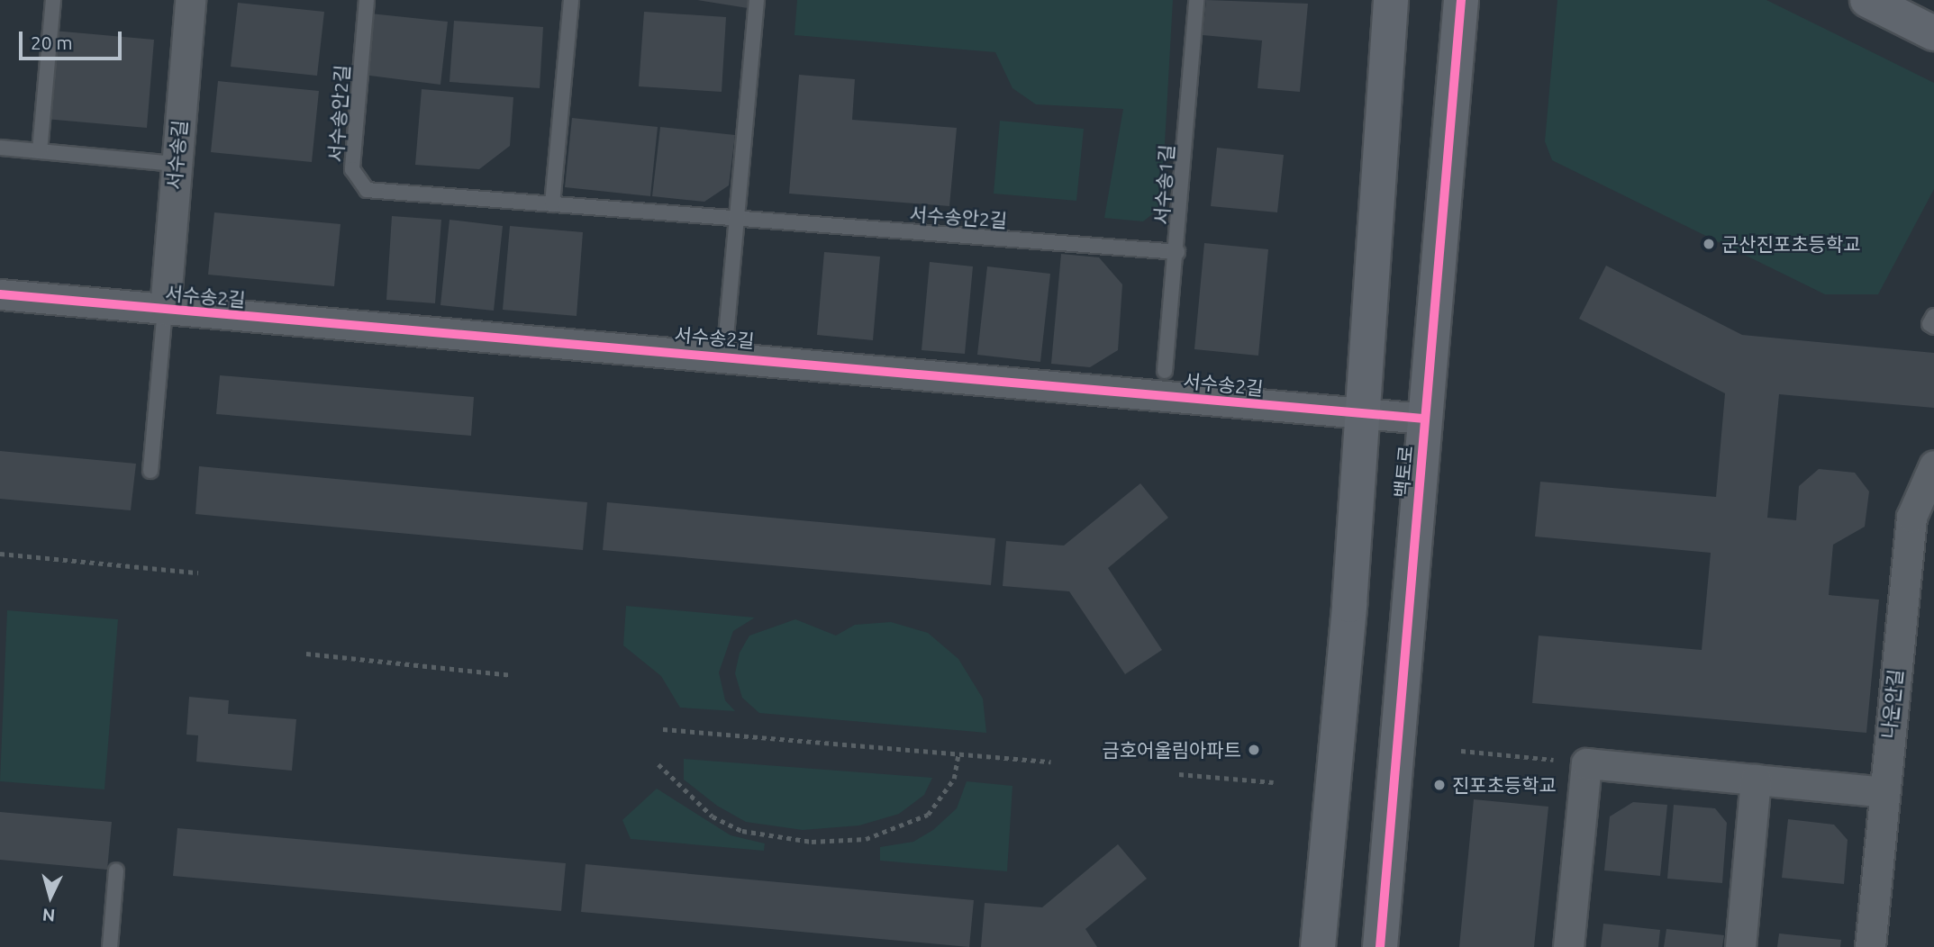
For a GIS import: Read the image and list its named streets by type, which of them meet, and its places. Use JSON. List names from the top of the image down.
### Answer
{
  "streets": {
    "street": [
      "서수송길",
      "서수송2길",
      "백토로",
      "나운안길"
    ],
    "lane": ["서수송안2길", "서수송1길"]
  },
  "crossings": [
    ["서수송안2길", "서수송1길"],
    ["서수송길", "서수송2길"],
    ["서수송2길", "백토로"]
  ],
  "places": ["군산진포초등학교", "금호어울림아파트", "진포초등학교"],
  "scale_bar": "20 m",
  "north": "bottom"
}
